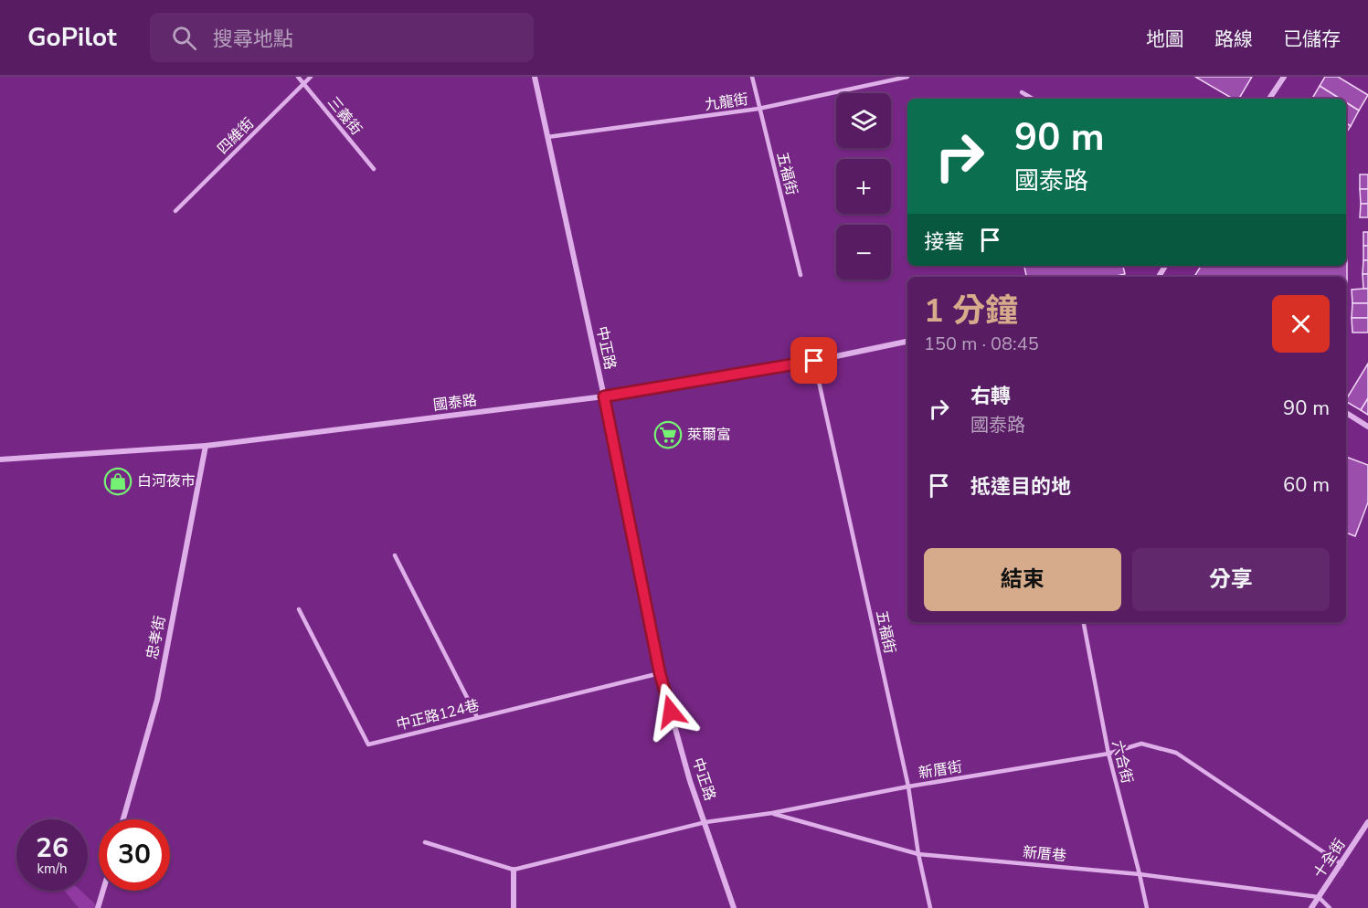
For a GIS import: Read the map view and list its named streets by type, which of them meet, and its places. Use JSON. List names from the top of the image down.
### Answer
{
  "streets": {
    "street": [
      "中正路",
      "國泰路",
      "忠孝街",
      "十全街"
    ],
    "lane": [
      "九龍街",
      "三義街",
      "四維街",
      "五福街",
      "中正路124巷",
      "六合街",
      "新厝街",
      "新厝巷"
    ]
  },
  "crossings": [
    ["九龍街", "五福街"],
    ["九龍街", "中正路"],
    ["三義街", "四維街"],
    ["五福街", "國泰路"],
    ["五福街", "新厝街"],
    ["五福街", "新厝巷"],
    ["中正路", "國泰路"],
    ["中正路", "中正路124巷"],
    ["中正路", "新厝街"],
    ["國泰路", "忠孝街"],
    ["六合街", "新厝街"],
    ["六合街", "新厝巷"],
    ["新厝街", "新厝巷"],
    ["新厝街", "十全街"],
    ["新厝巷", "十全街"]
  ],
  "places": {
    "supermarket": ["萊爾富"],
    "shop": ["白河夜市"]
  },
  "page": {
    "header": "GoPilot",
    "search": "搜尋地點",
    "nav": ["地圖", "路線", "已儲存"],
    "map_buttons": ["+", "−"],
    "turn": ["90 m", "國泰路"],
    "then": "接著",
    "heading": ["1 分鐘", "150 m · 08:45"],
    "list": [
      {
        "name": "右轉",
        "note": "國泰路",
        "value": "90 m"
      },
      {
        "name": "抵達目的地",
        "value": "60 m"
      }
    ],
    "buttons": ["結束", "分享"],
    "speed": "26 km/h",
    "limit": "30"
  }
}
